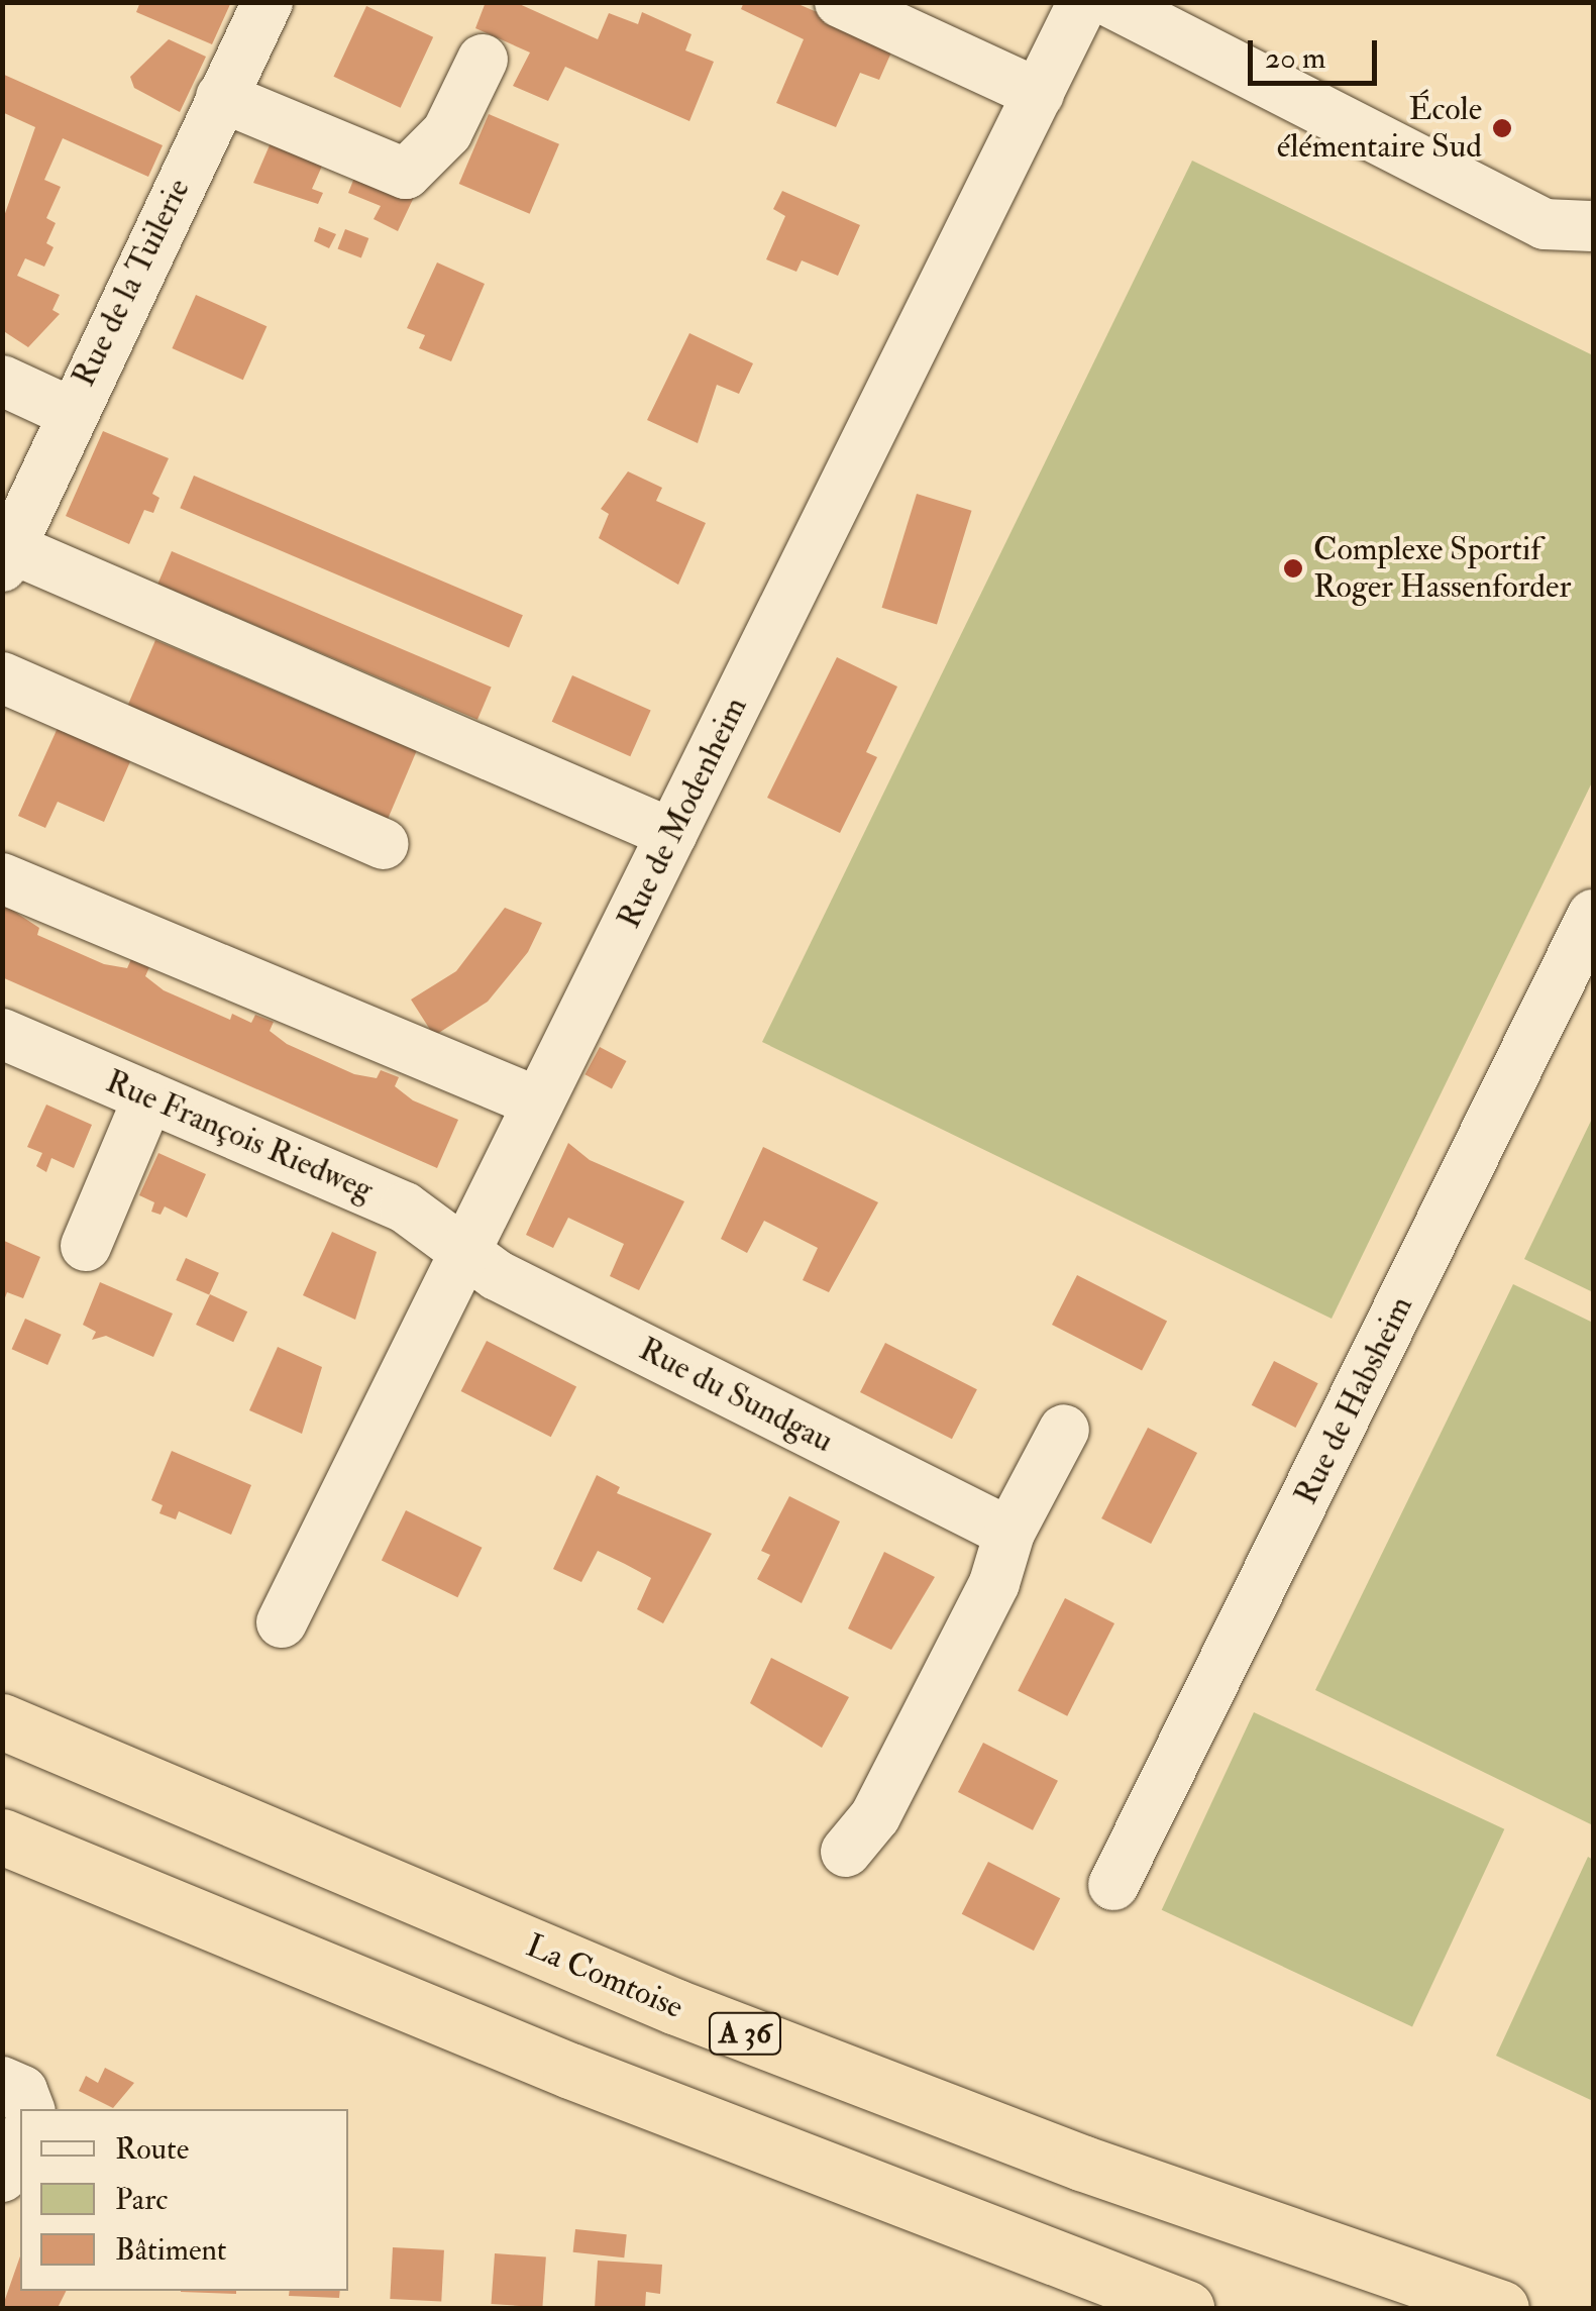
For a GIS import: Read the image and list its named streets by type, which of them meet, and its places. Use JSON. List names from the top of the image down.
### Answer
{
  "streets": {
    "highway": ["La Comtoise", "A 36"],
    "street": [
      "Rue de la Tuilerie",
      "Rue de Modenheim",
      "Rue François Riedweg",
      "Rue du Sundgau",
      "Rue de Habsheim"
    ]
  },
  "crossings": [
    ["Rue de Modenheim", "Rue François Riedweg"],
    ["Rue de Modenheim", "Rue du Sundgau"],
    ["Rue François Riedweg", "Rue du Sundgau"]
  ],
  "places": ["École élémentaire Sud", "Complexe Sportif Roger Hassenforder"],
  "legend": ["Route", "Parc", "Bâtiment"],
  "scale_bar": "20 m"
}
